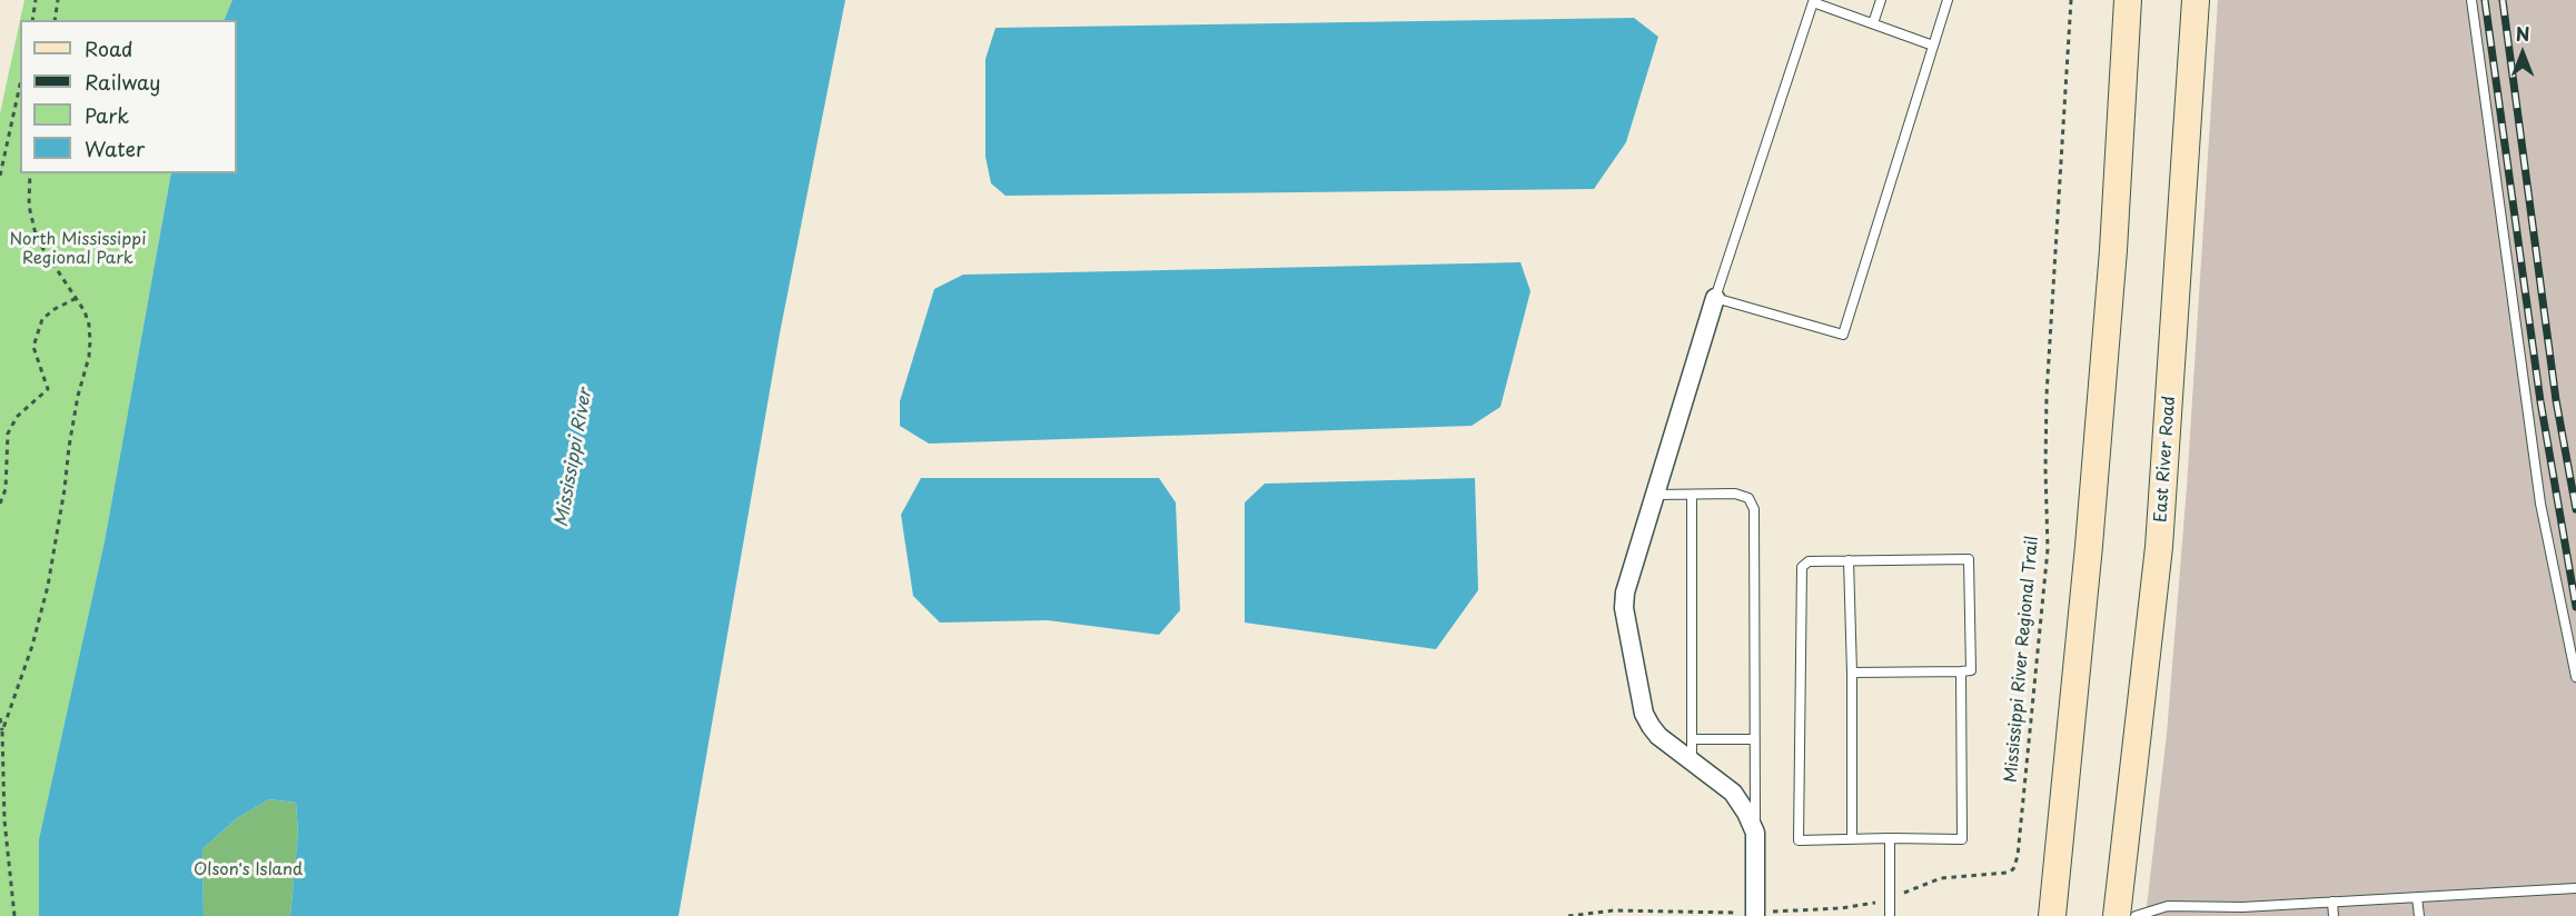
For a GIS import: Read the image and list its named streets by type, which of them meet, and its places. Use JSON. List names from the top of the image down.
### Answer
{
  "streets": {
    "street": ["East River Road"],
    "path": ["Mississippi River Regional Trail"]
  },
  "water": ["Mississippi River"],
  "parks": ["North Mississippi Regional Park", "Olson's Island"],
  "legend": [
    "Road",
    "Railway",
    "Park",
    "Water"
  ],
  "north": "top"
}
